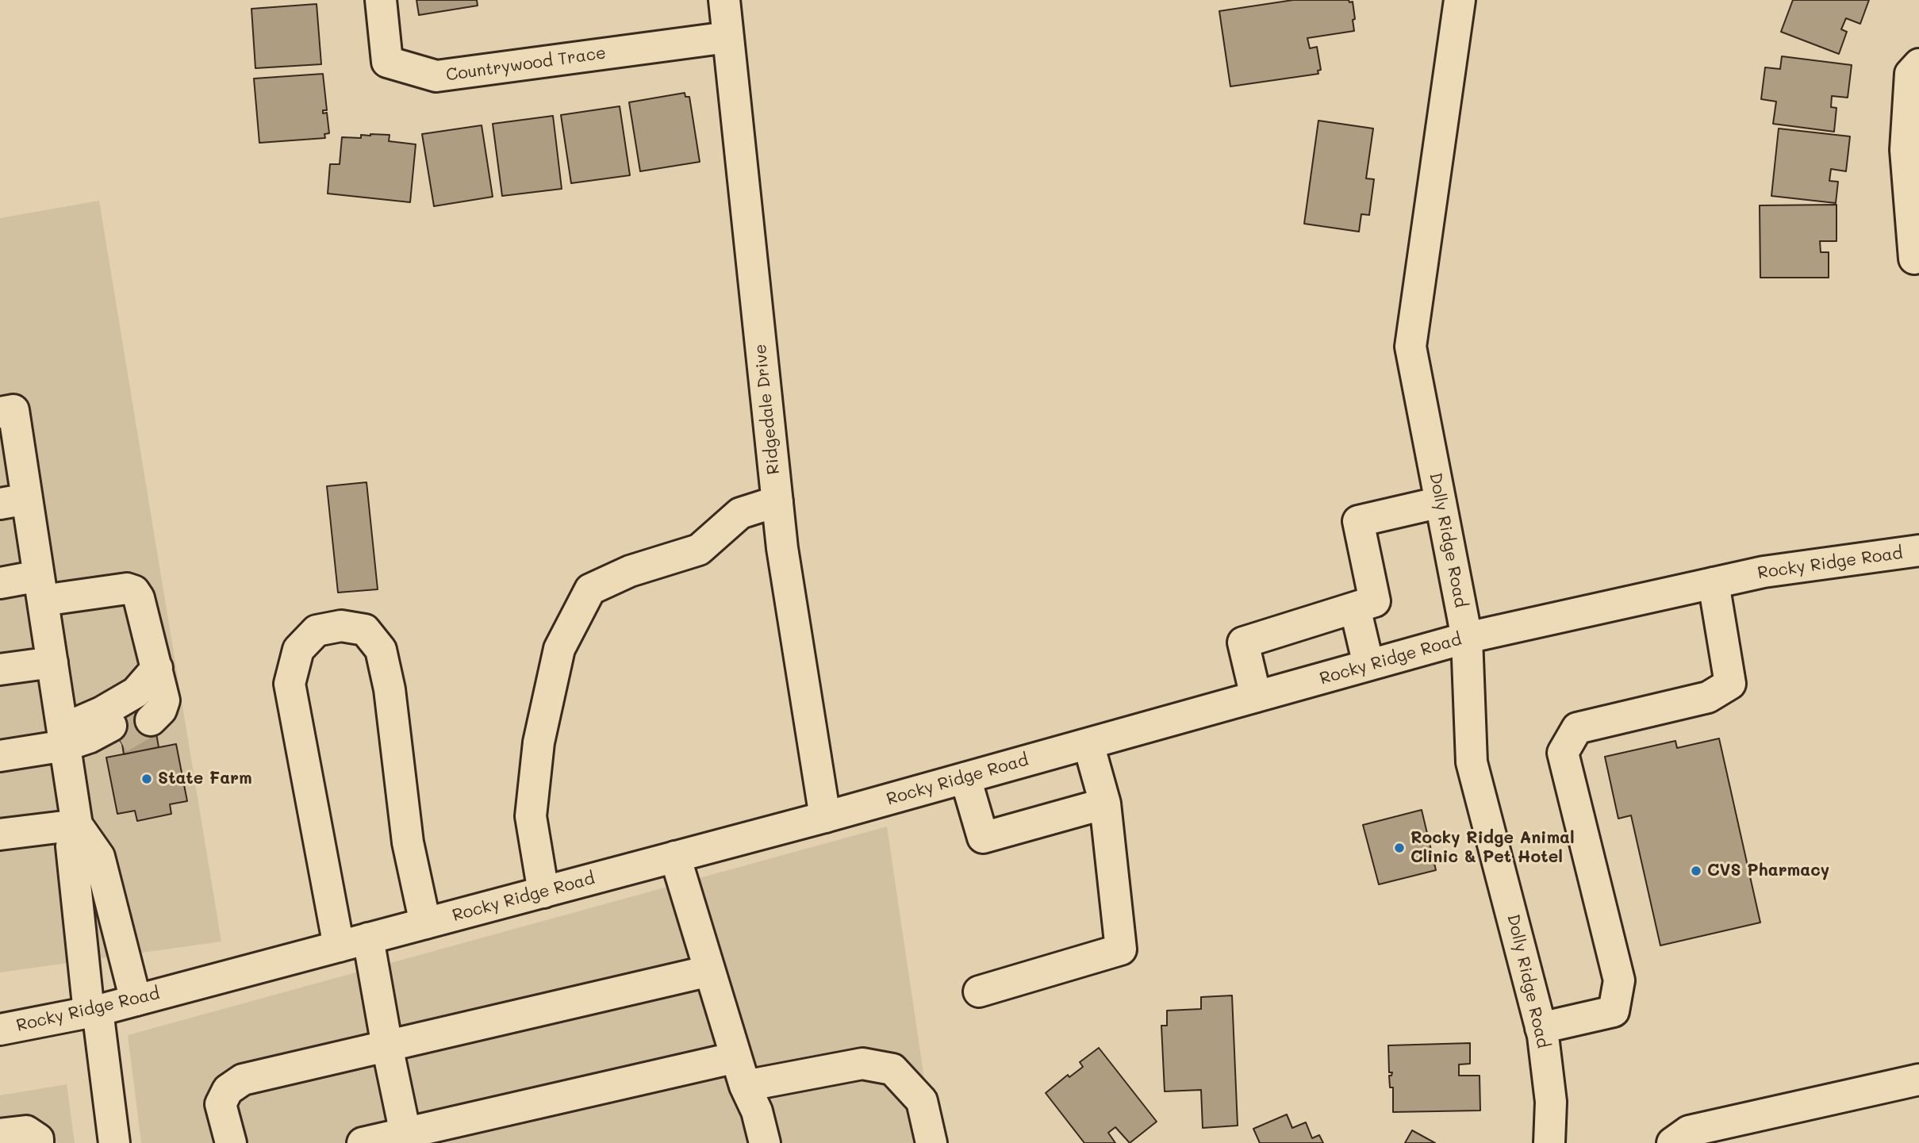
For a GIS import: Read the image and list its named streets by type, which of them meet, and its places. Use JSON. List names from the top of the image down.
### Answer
{
  "streets": {
    "street": [
      "Countrywood Trace",
      "Ridgedale Drive",
      "Dolly Ridge Road",
      "Rocky Ridge Road"
    ]
  },
  "crossings": [
    ["Countrywood Trace", "Ridgedale Drive"],
    ["Ridgedale Drive", "Rocky Ridge Road"],
    ["Dolly Ridge Road", "Rocky Ridge Road"]
  ],
  "places": ["State Farm", "Rocky Ridge Animal Clinic & Pet Hotel", "CVS Pharmacy"]
}
